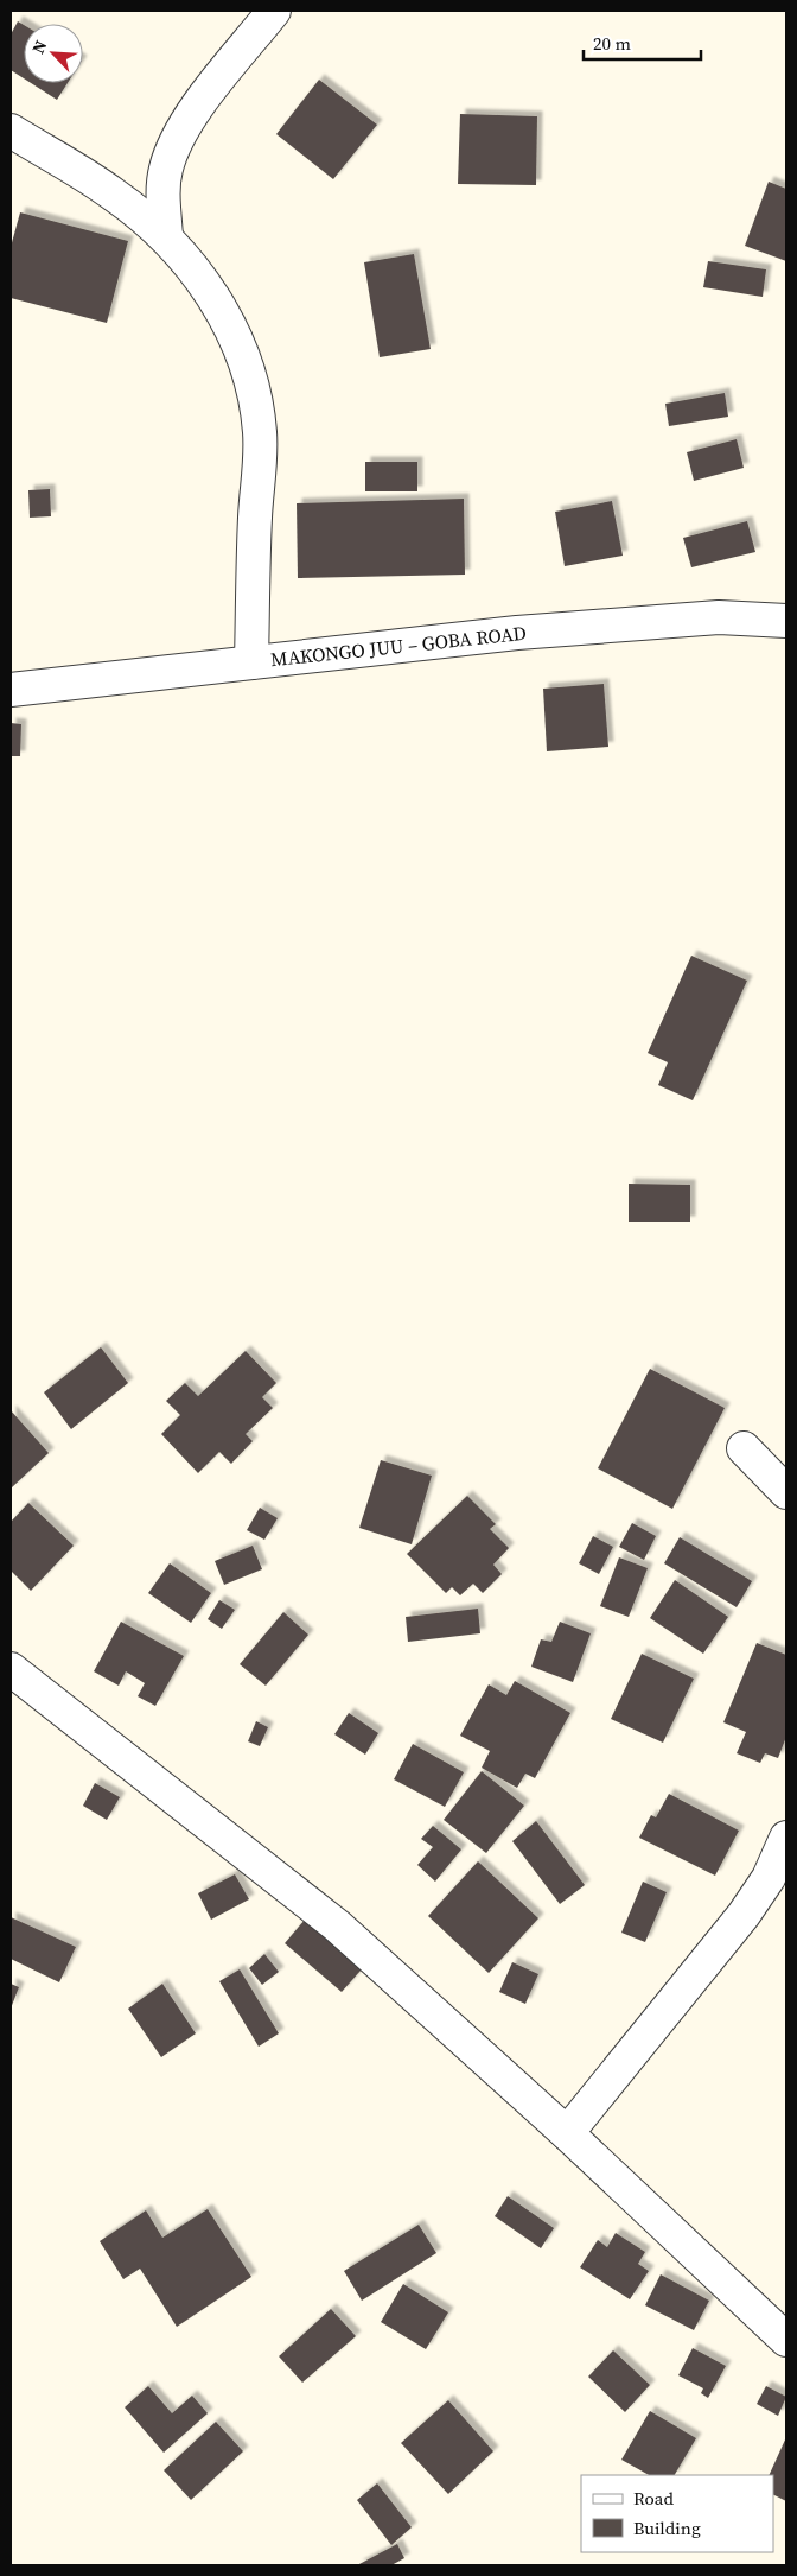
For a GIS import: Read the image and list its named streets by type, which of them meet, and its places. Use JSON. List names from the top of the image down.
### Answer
{
  "streets": {
    "street": ["MAKONGO JUU – GOBA ROAD"]
  },
  "legend": ["Road", "Building"],
  "scale_bar": "20 m",
  "north": "top left"
}
